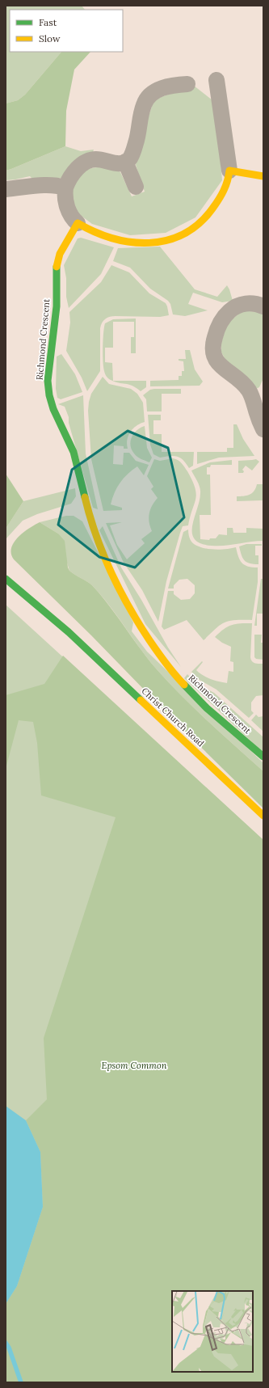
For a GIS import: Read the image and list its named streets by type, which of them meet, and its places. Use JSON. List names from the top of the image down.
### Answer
{
  "streets": {
    "street": ["Richmond Crescent", "Christ Church Road"]
  },
  "parks": ["Epsom Common"],
  "legend": ["Fast", "Slow"]
}
